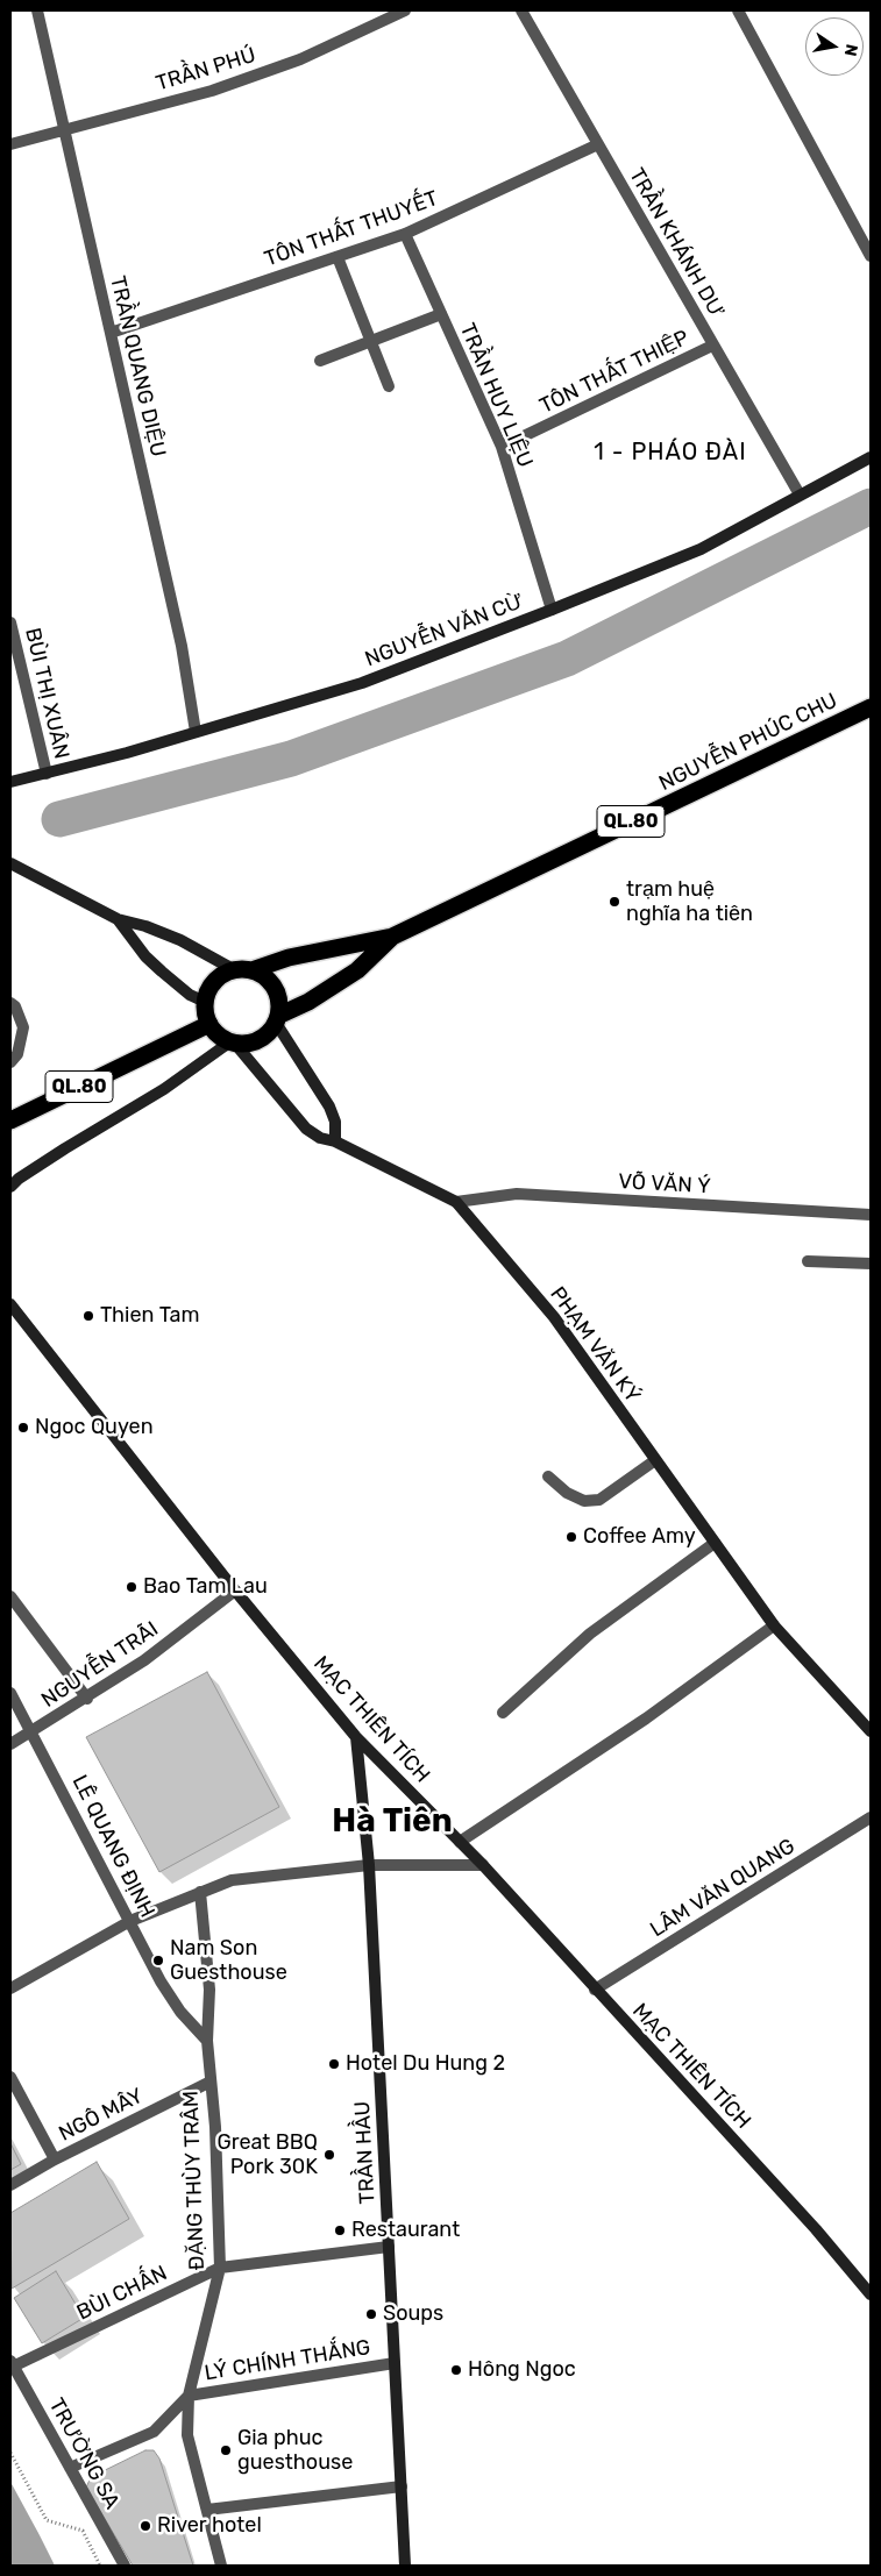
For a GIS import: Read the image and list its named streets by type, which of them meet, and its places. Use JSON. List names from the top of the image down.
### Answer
{
  "streets": {
    "highway": ["NGUYỄN PHÚC CHU", "QL.80"],
    "street": [
      "TRẦN PHÚ",
      "TÔN THẤT THUYẾT",
      "TRẦN KHÁNH DƯ",
      "TRẦN QUANG DIỆU",
      "TÔN THẤT THIỆP",
      "TRẦN HUY LIỆU",
      "NGUYỄN VĂN CỪ",
      "BÙI THỊ XUÂN",
      "VÕ VĂN Ý",
      "PHẠM VĂN KÝ",
      "NGUYỄN TRÃI",
      "MẠC THIÊN TÍCH",
      "LÊ QUANG ĐỊNH",
      "LÂM VĂN QUANG",
      "NGÔ MÂY",
      "TRẦN HẦU",
      "ĐẶNG THÙY TRÂM",
      "BÙI CHẤN",
      "LÝ CHÍNH THẮNG",
      "TRƯỜNG SA"
    ]
  },
  "crossings": [
    ["TRẦN PHÚ", "TRẦN QUANG DIỆU"],
    ["TÔN THẤT THUYẾT", "TRẦN KHÁNH DƯ"],
    ["TÔN THẤT THUYẾT", "TRẦN QUANG DIỆU"],
    ["TÔN THẤT THUYẾT", "TRẦN HUY LIỆU"],
    ["TRẦN KHÁNH DƯ", "TÔN THẤT THIỆP"],
    ["TRẦN KHÁNH DƯ", "NGUYỄN VĂN CỪ"],
    ["TRẦN QUANG DIỆU", "NGUYỄN VĂN CỪ"],
    ["TÔN THẤT THIỆP", "TRẦN HUY LIỆU"],
    ["TRẦN HUY LIỆU", "NGUYỄN VĂN CỪ"],
    ["NGUYỄN VĂN CỪ", "BÙI THỊ XUÂN"],
    ["NGUYỄN PHÚC CHU", "QL.80"],
    ["NGUYỄN PHÚC CHU", "PHẠM VĂN KÝ"],
    ["QL.80", "PHẠM VĂN KÝ"],
    ["VÕ VĂN Ý", "PHẠM VĂN KÝ"],
    ["NGUYỄN TRÃI", "MẠC THIÊN TÍCH"],
    ["NGUYỄN TRÃI", "LÊ QUANG ĐỊNH"],
    ["MẠC THIÊN TÍCH", "LÂM VĂN QUANG"],
    ["MẠC THIÊN TÍCH", "TRẦN HẦU"],
    ["LÊ QUANG ĐỊNH", "ĐẶNG THÙY TRÂM"],
    ["NGÔ MÂY", "ĐẶNG THÙY TRÂM"],
    ["TRẦN HẦU", "BÙI CHẤN"],
    ["TRẦN HẦU", "LÝ CHÍNH THẮNG"],
    ["ĐẶNG THÙY TRÂM", "BÙI CHẤN"],
    ["ĐẶNG THÙY TRÂM", "LÝ CHÍNH THẮNG"],
    ["BÙI CHẤN", "TRƯỜNG SA"],
    ["LÝ CHÍNH THẮNG", "TRƯỜNG SA"]
  ],
  "districts": ["1 - PHÁO ĐÀI", "Hà Tiên"],
  "places": [
    "trạm huệ nghĩa ha tiên",
    "Thien Tam",
    "Ngoc Quyen",
    "Coffee Amy",
    "Bao Tam Lau",
    "Nam Son Guesthouse",
    "Hotel Du Hung 2",
    "Great BBQ Pork 30K",
    "Restaurant",
    "Soups",
    "Hông Ngoc",
    "Gia phuc guesthouse",
    "River hotel"
  ],
  "north": "right"
}
